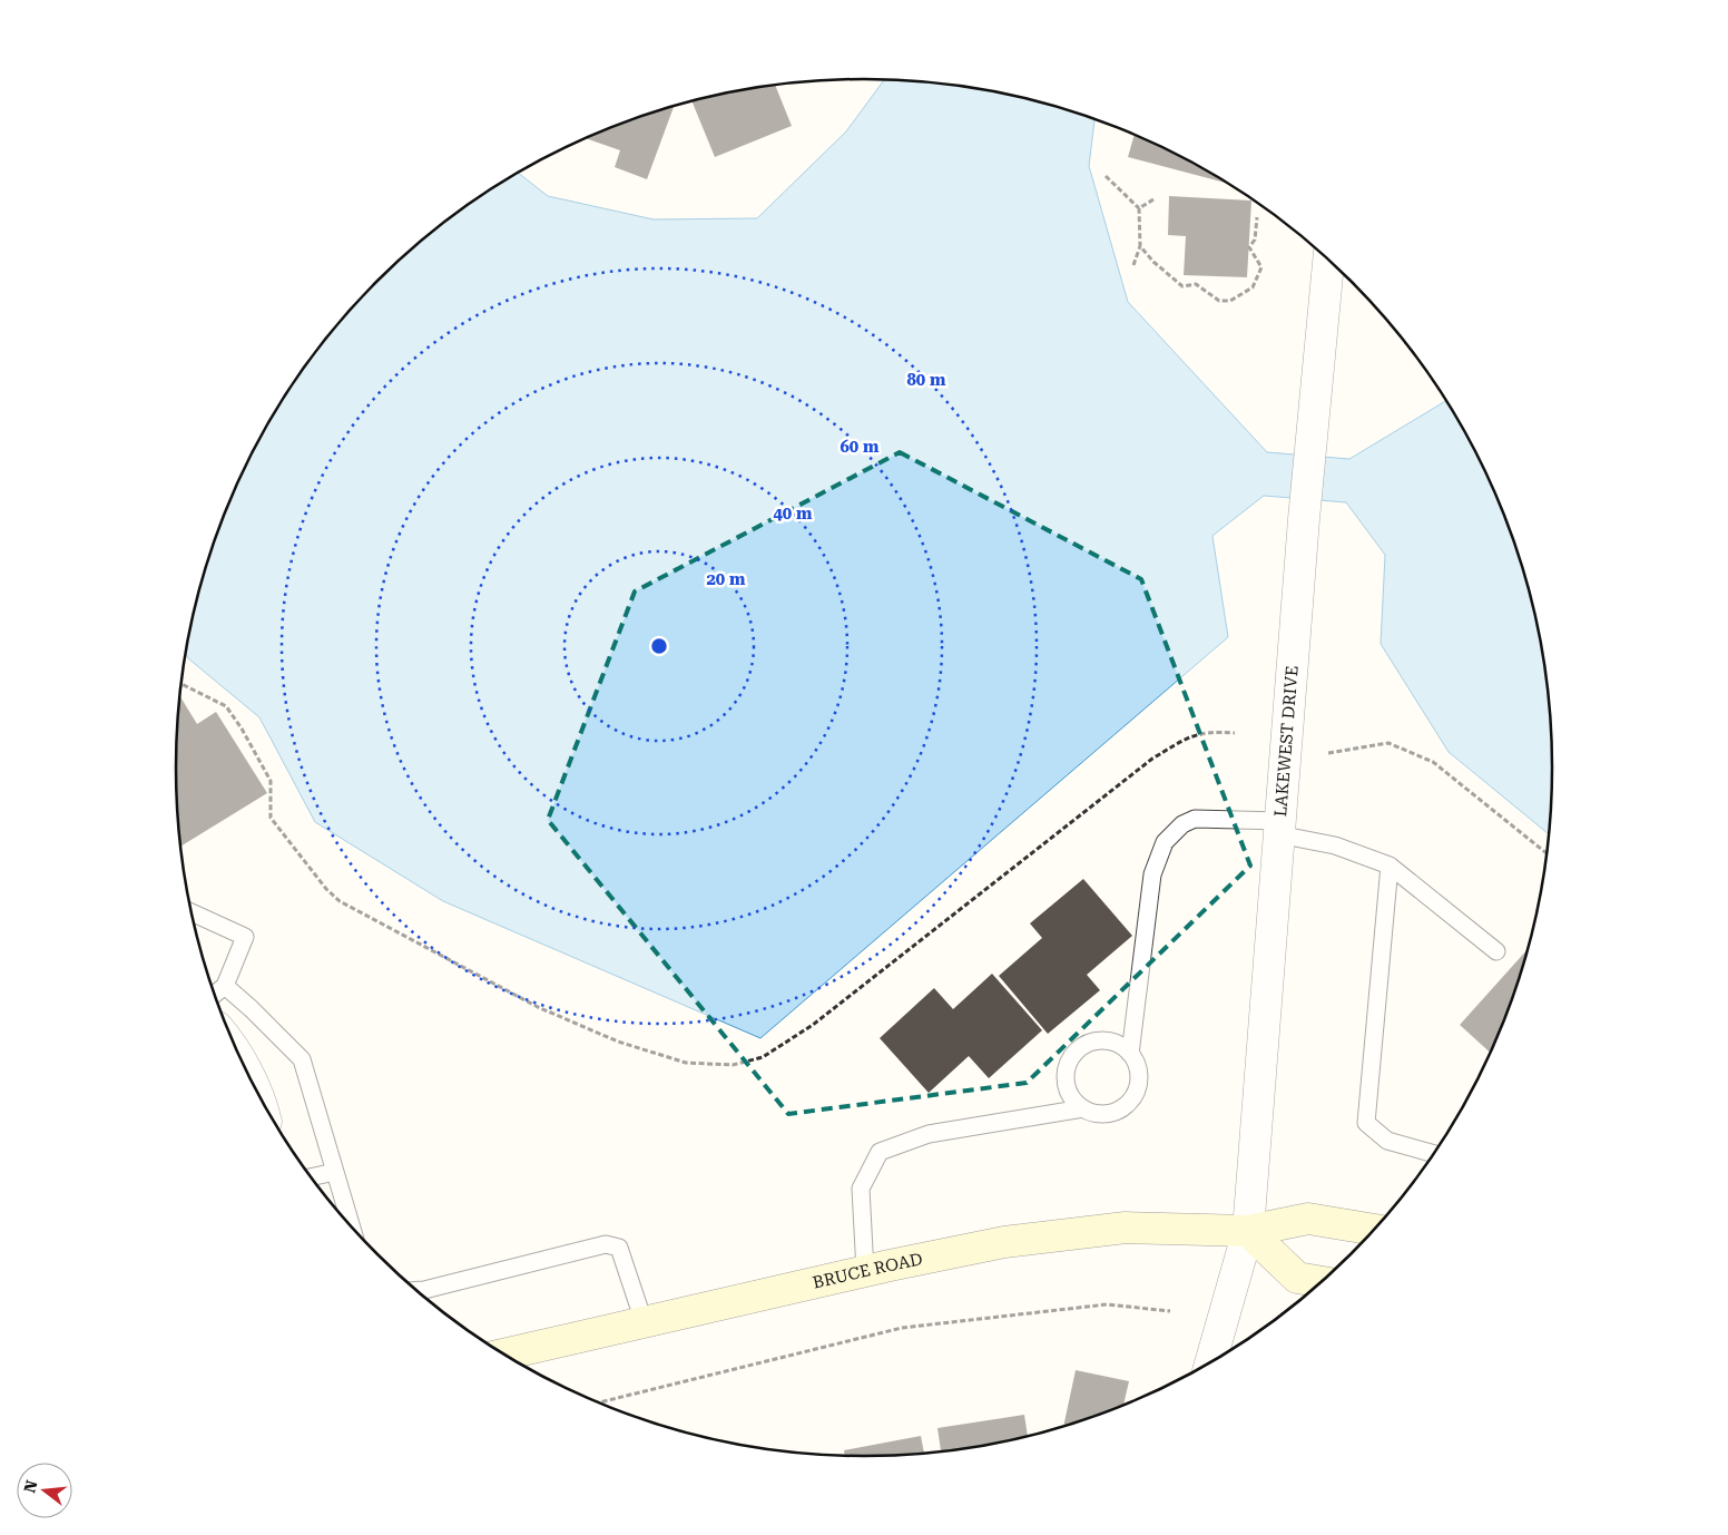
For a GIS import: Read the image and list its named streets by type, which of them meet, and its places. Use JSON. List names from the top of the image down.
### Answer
{
  "streets": {
    "main road": ["BRUCE ROAD"],
    "street": ["LAKEWEST DRIVE"]
  },
  "crossings": [
    ["LAKEWEST DRIVE", "BRUCE ROAD"]
  ],
  "north": "left",
  "rings": [
    "80 m",
    "60 m",
    "40 m",
    "20 m"
  ]
}
